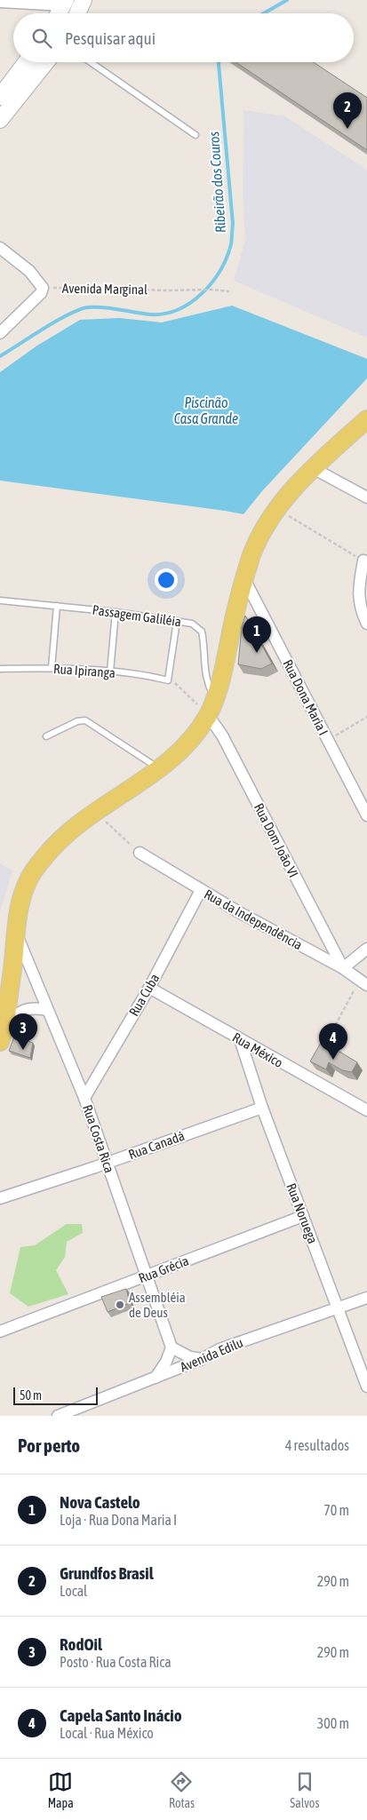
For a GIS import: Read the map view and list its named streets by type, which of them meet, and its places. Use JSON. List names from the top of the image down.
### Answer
{
  "streets": {
    "street": [
      "Avenida Marginal",
      "Rua Dona Maria I",
      "Rua Dom João VI",
      "Rua da Independência",
      "Rua Cuba",
      "Rua México",
      "Rua Costa Rica",
      "Rua Canadá",
      "Rua Noruega",
      "Rua Grécia",
      "Avenida Edilu"
    ],
    "lane": ["Passagem Galiléia", "Rua Ipiranga"]
  },
  "crossings": [
    ["Rua Dom João VI", "Rua da Independência"],
    ["Rua da Independência", "Rua Cuba"],
    ["Rua Cuba", "Rua México"],
    ["Rua Cuba", "Rua Costa Rica"],
    ["Rua México", "Rua Noruega"],
    ["Rua Costa Rica", "Rua Canadá"],
    ["Rua Costa Rica", "Rua Grécia"],
    ["Rua Canadá", "Rua Noruega"],
    ["Rua Noruega", "Rua Grécia"],
    ["Rua Noruega", "Avenida Edilu"]
  ],
  "water": ["Ribeirão dos Couros", "Piscinão Casa Grande"],
  "places": ["Assembléia de Deus"],
  "scale_bar": "50 m",
  "page": {
    "search": "Pesquisar aqui",
    "pins": [
      "2",
      "1",
      "3",
      "4"
    ],
    "scale": "50 m",
    "heading": ["Por perto", "4 resultados"],
    "list": [
      {
        "mark": "1",
        "name": "Nova Castelo",
        "note": "Loja · Rua Dona Maria I",
        "value": "70 m"
      },
      {
        "mark": "2",
        "name": "Grundfos Brasil",
        "note": "Local",
        "value": "290 m"
      },
      {
        "mark": "3",
        "name": "RodOil",
        "note": "Posto · Rua Costa Rica",
        "value": "290 m"
      },
      {
        "mark": "4",
        "name": "Capela Santo Inácio",
        "note": "Local · Rua México",
        "value": "300 m"
      }
    ],
    "nav": ["Mapa", "Rotas", "Salvos"]
  }
}
